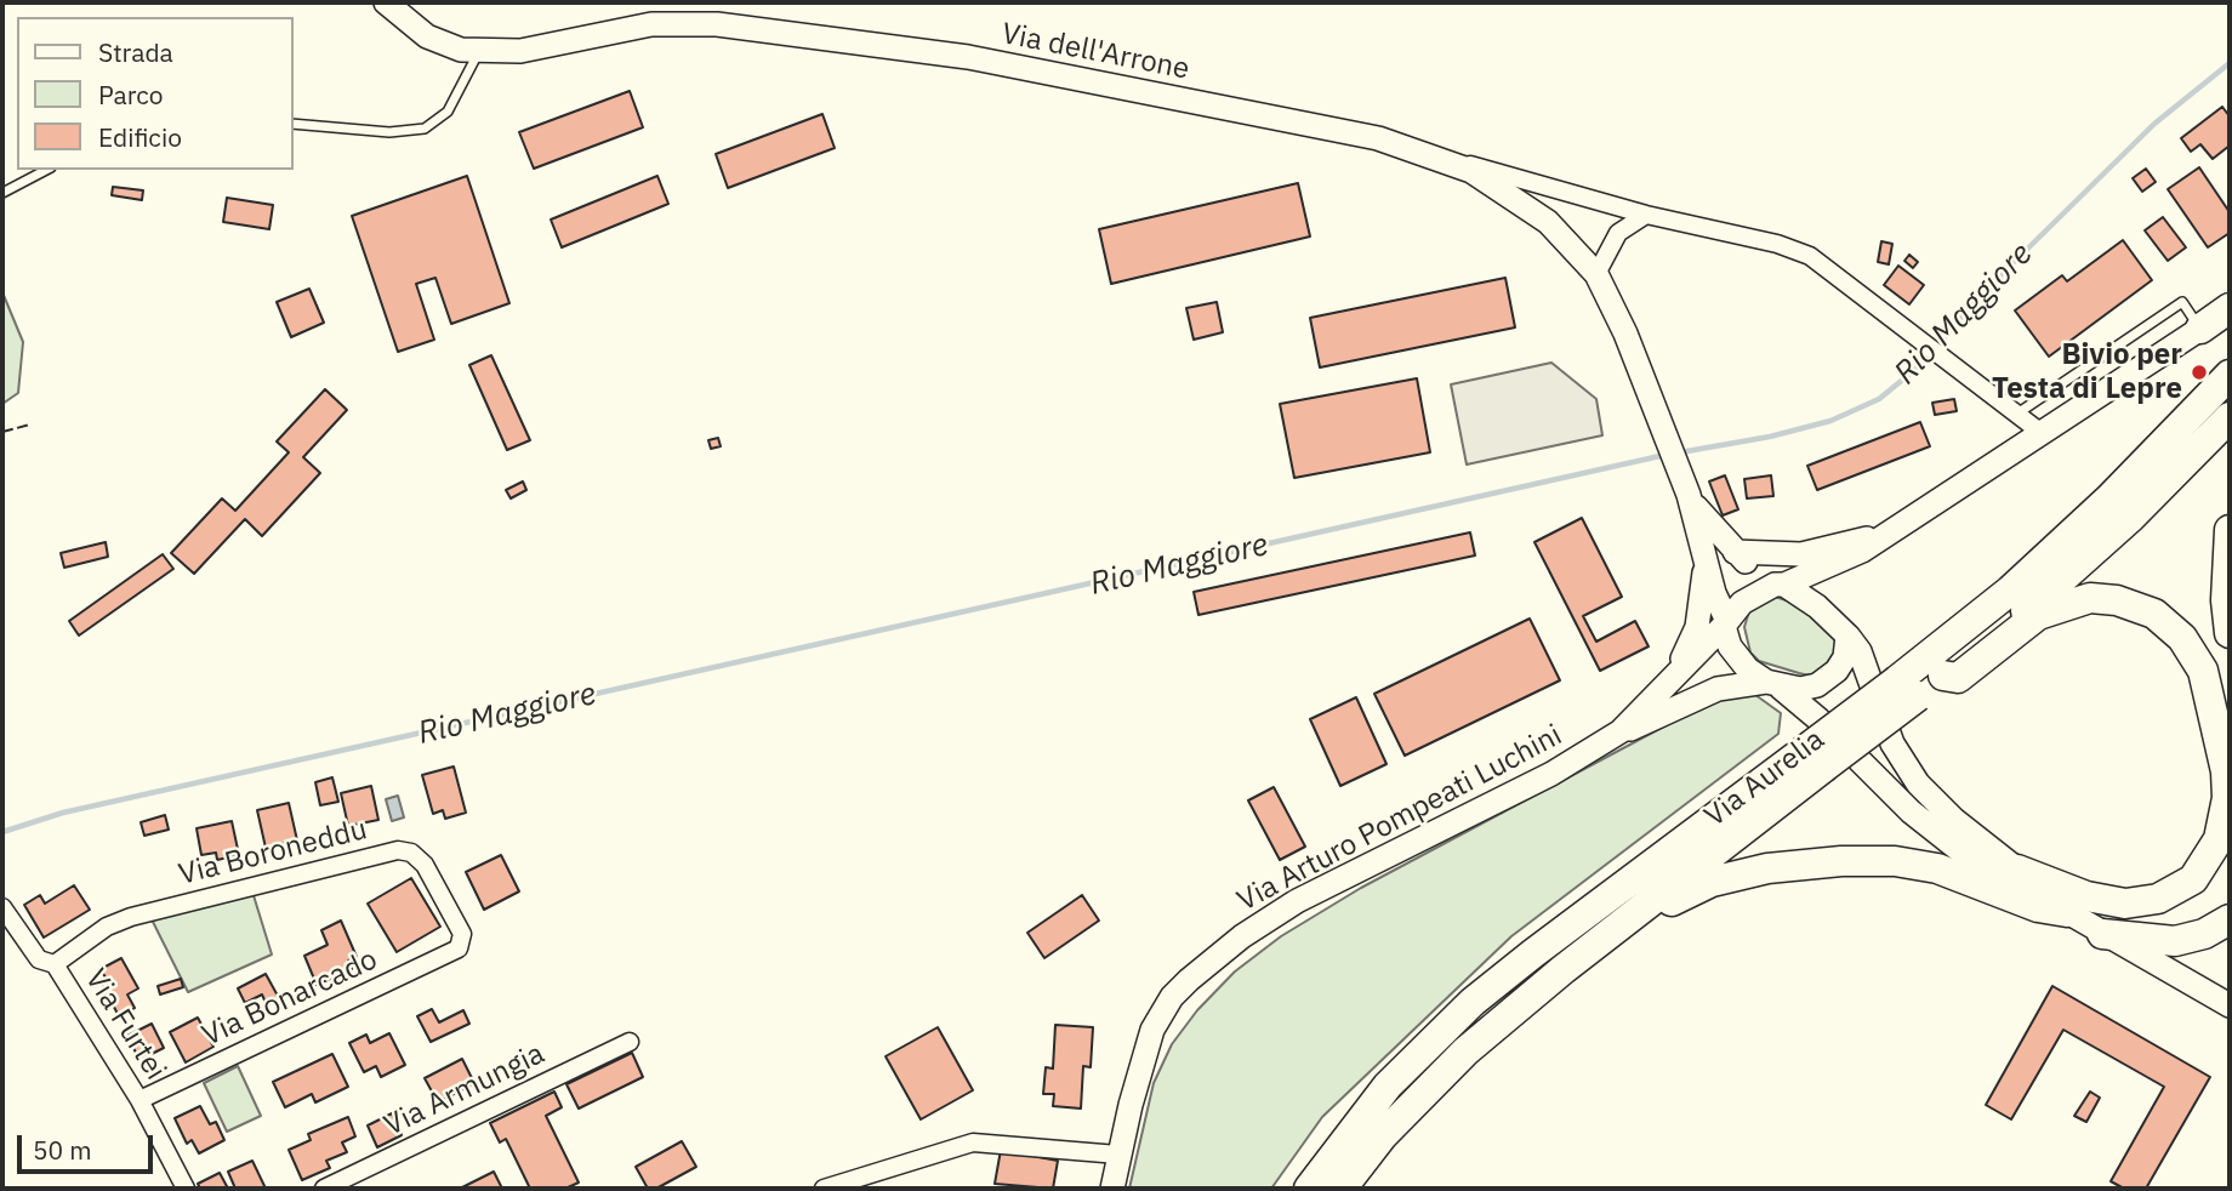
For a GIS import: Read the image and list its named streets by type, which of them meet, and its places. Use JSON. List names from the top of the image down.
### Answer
{
  "streets": {
    "highway": ["Via Aurelia"],
    "street": [
      "Via dell'Arrone",
      "Via Arturo Pompeati Luchini",
      "Via Boroneddu",
      "Via Bonarcado",
      "Via Furtei",
      "Via Armungia"
    ]
  },
  "crossings": [
    ["Via Boroneddu", "Via Bonarcado"],
    ["Via Boroneddu", "Via Furtei"],
    ["Via Bonarcado", "Via Furtei"]
  ],
  "water": ["Rio Maggiore"],
  "places": ["Bivio per Testa di Lepre"],
  "legend": ["Strada", "Parco", "Edificio"],
  "scale_bar": "50 m"
}
